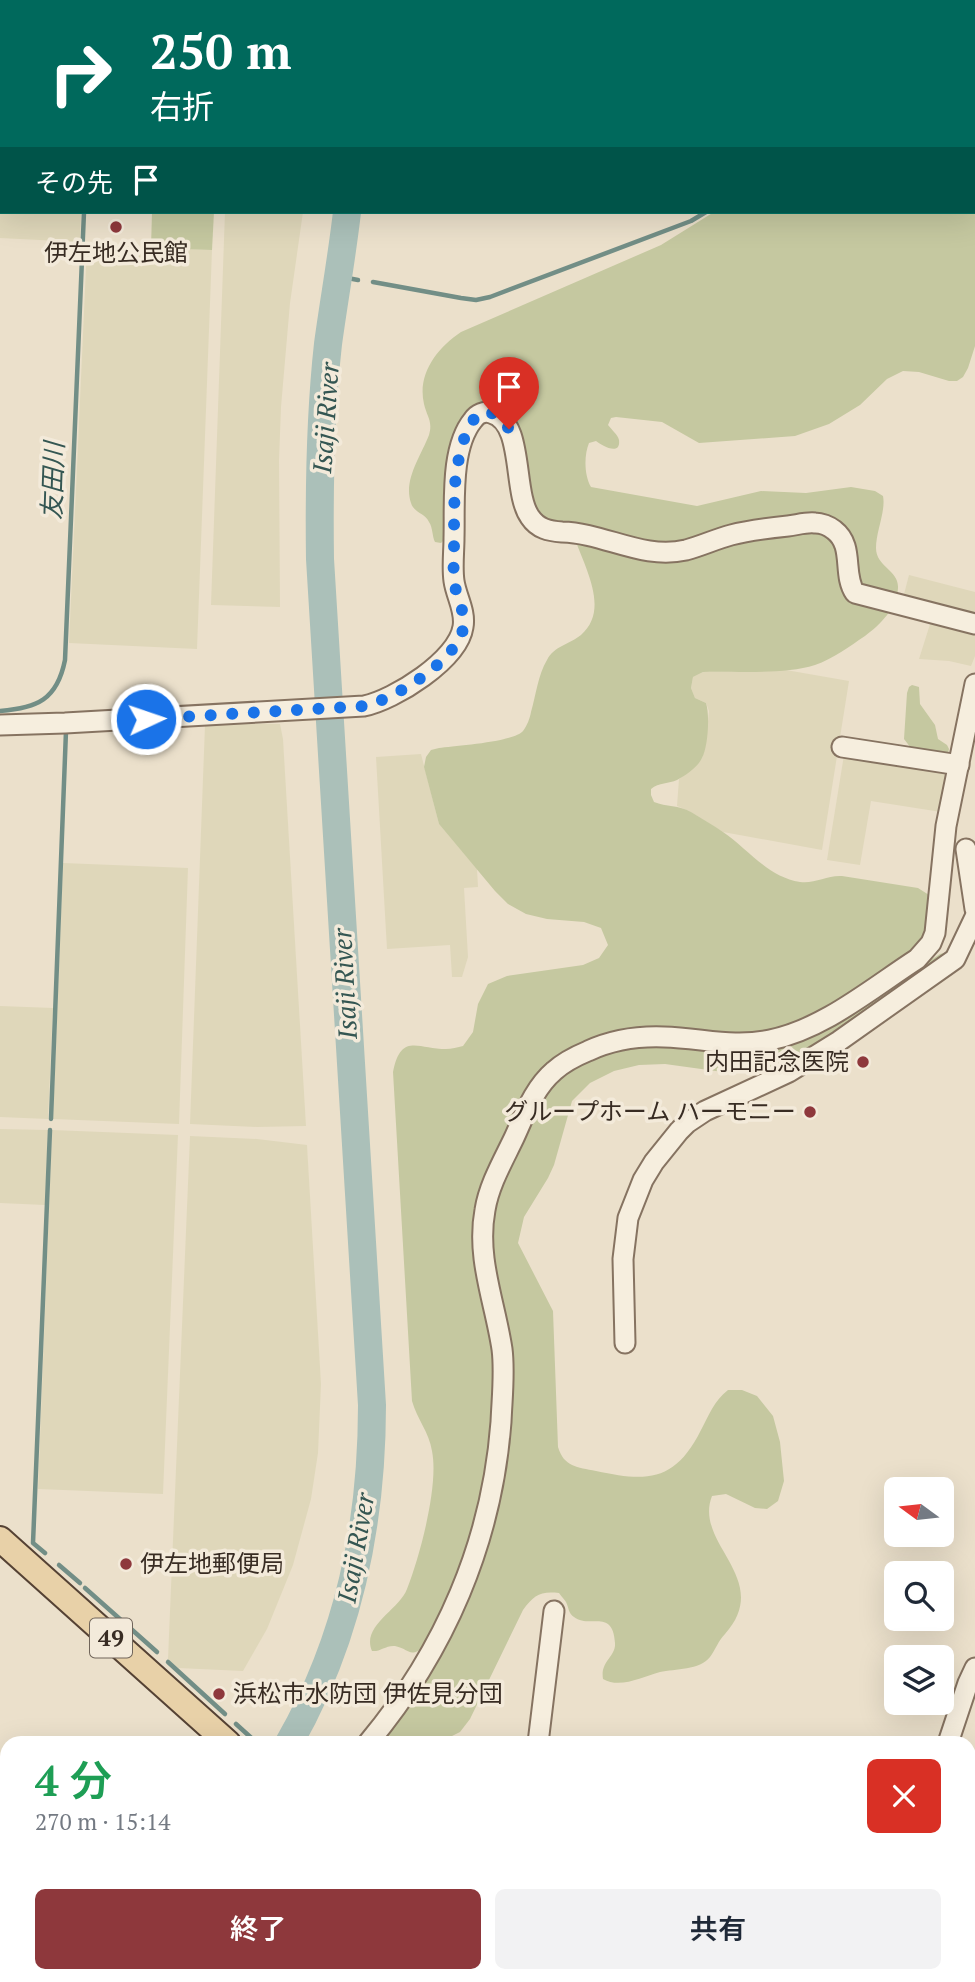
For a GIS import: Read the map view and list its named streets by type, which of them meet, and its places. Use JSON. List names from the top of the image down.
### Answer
{
  "streets": {
    "main road": ["49"]
  },
  "water": ["Isaji River", "友田川"],
  "places": [
    "伊左地公民館",
    "内田記念医院",
    "グループホーム ハーモニー",
    "伊左地郵便局",
    "浜松市水防団 伊佐見分団"
  ],
  "north": "left",
  "page": {
    "turn": ["250 m", "右折"],
    "then": "その先",
    "heading": ["4 分", "270 m · 15:14"],
    "buttons": ["終了", "共有"]
  }
}
